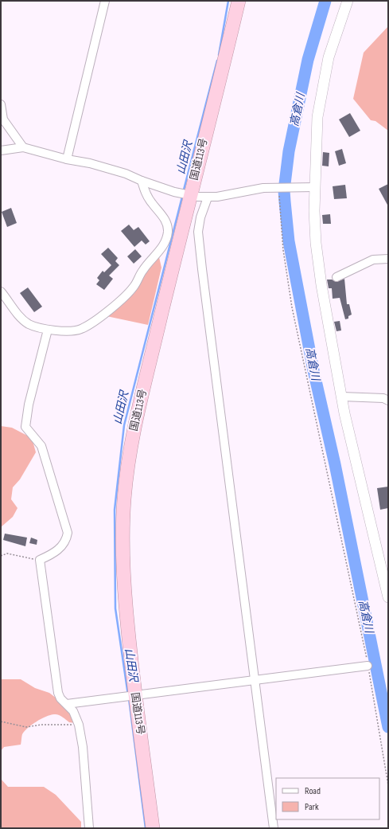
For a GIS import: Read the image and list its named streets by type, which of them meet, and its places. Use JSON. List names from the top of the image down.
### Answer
{
  "streets": {
    "highway": ["国道113号"]
  },
  "water": ["高倉川", "山田沢"],
  "legend": ["Road", "Park"]
}
